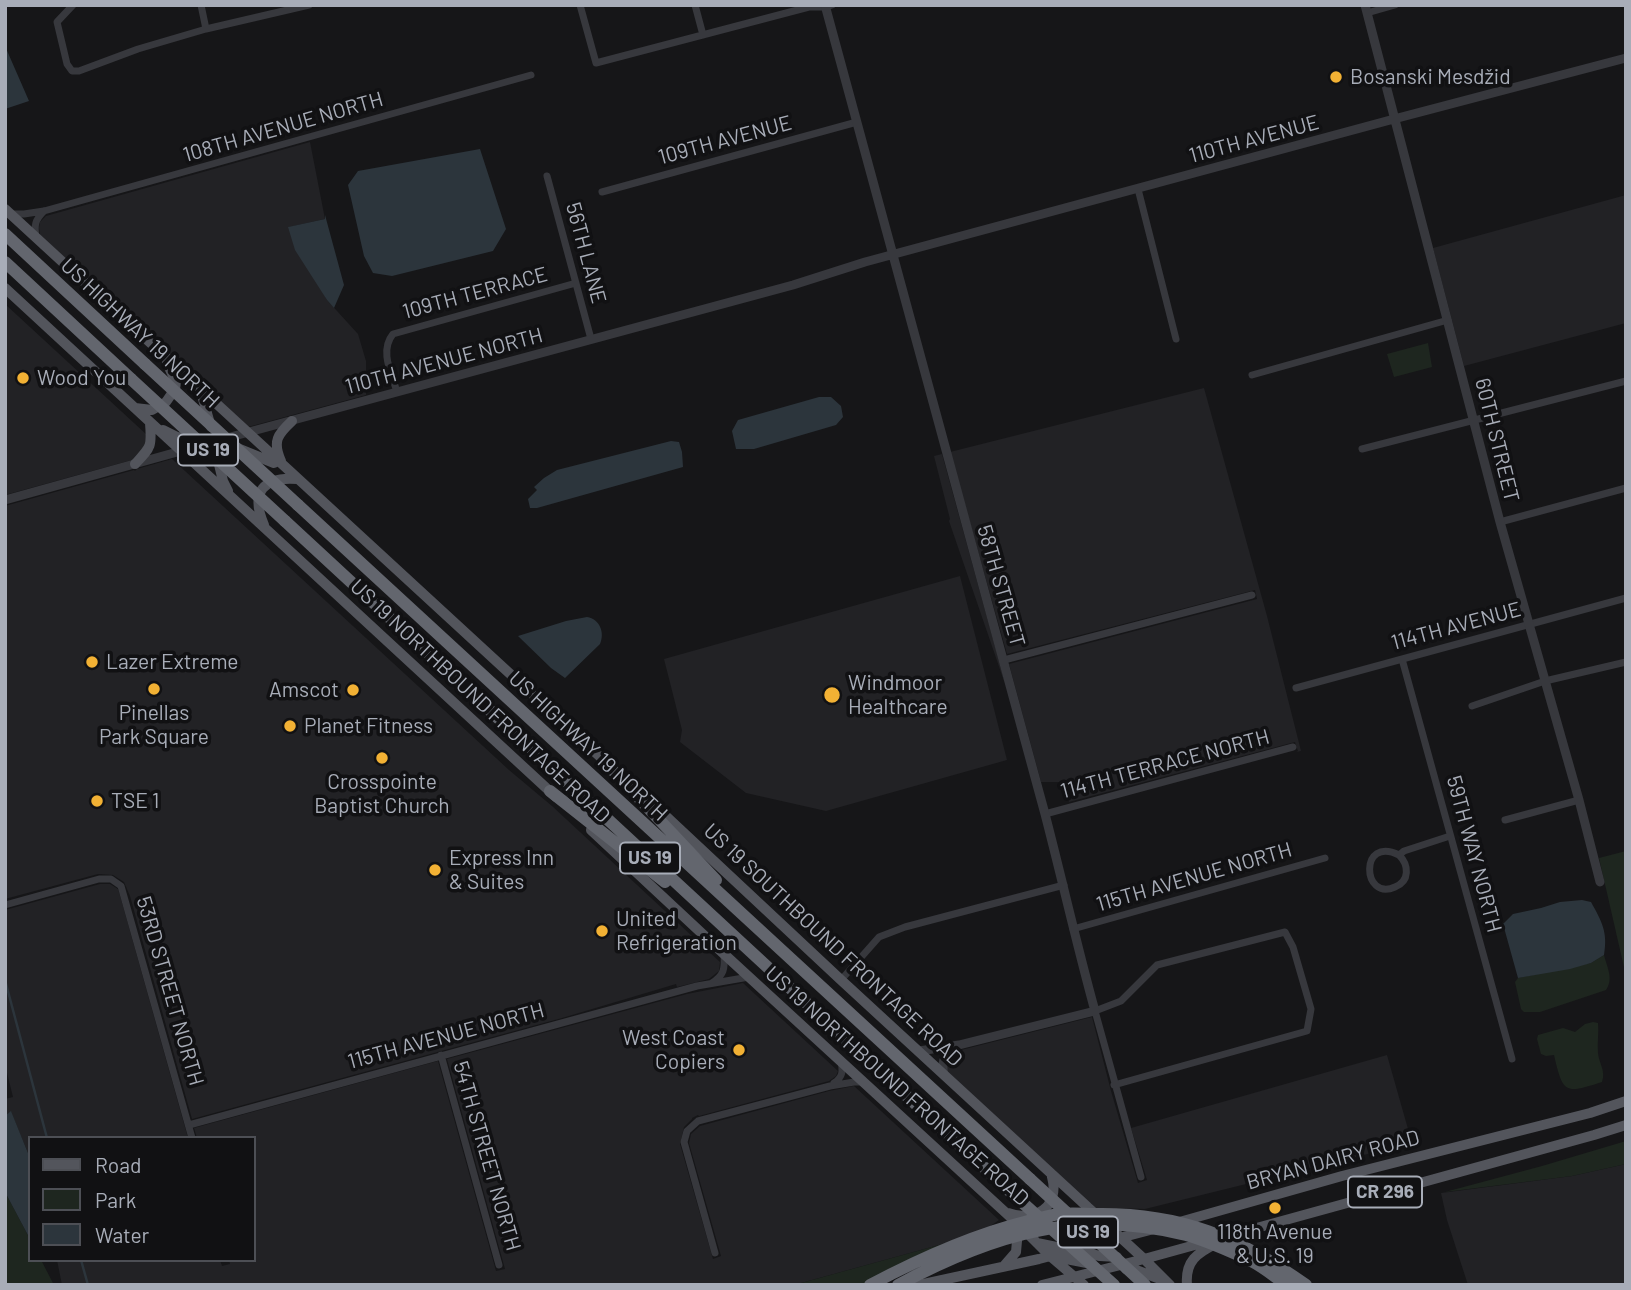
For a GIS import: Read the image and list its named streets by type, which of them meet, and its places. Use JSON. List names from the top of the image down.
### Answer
{
  "streets": {
    "highway": ["US HIGHWAY 19 NORTH", "US 19"],
    "main road": [
      "US 19 NORTHBOUND FRONTAGE ROAD",
      "US 19 SOUTHBOUND FRONTAGE ROAD",
      "BRYAN DAIRY ROAD",
      "CR 296"
    ],
    "street": [
      "108TH AVENUE NORTH",
      "110TH AVENUE",
      "109TH AVENUE",
      "56TH LANE",
      "109TH TERRACE",
      "110TH AVENUE NORTH",
      "60TH STREET",
      "58TH STREET",
      "114TH AVENUE",
      "114TH TERRACE NORTH",
      "59TH WAY NORTH",
      "115TH AVENUE NORTH",
      "53RD STREET NORTH",
      "54TH STREET NORTH"
    ]
  },
  "crossings": [
    ["108TH AVENUE NORTH", "US 19 SOUTHBOUND FRONTAGE ROAD"],
    ["110TH AVENUE", "110TH AVENUE NORTH"],
    ["110TH AVENUE", "60TH STREET"],
    ["110TH AVENUE", "58TH STREET"],
    ["109TH AVENUE", "58TH STREET"],
    ["56TH LANE", "109TH TERRACE"],
    ["56TH LANE", "110TH AVENUE NORTH"],
    ["109TH TERRACE", "110TH AVENUE NORTH"],
    ["110TH AVENUE NORTH", "58TH STREET"],
    ["110TH AVENUE NORTH", "US 19 NORTHBOUND FRONTAGE ROAD"],
    ["110TH AVENUE NORTH", "US 19 SOUTHBOUND FRONTAGE ROAD"],
    ["60TH STREET", "114TH AVENUE"],
    ["58TH STREET", "114TH TERRACE NORTH"],
    ["58TH STREET", "115TH AVENUE NORTH"],
    ["114TH AVENUE", "59TH WAY NORTH"],
    ["US 19 NORTHBOUND FRONTAGE ROAD", "115TH AVENUE NORTH"],
    ["US 19 NORTHBOUND FRONTAGE ROAD", "BRYAN DAIRY ROAD"],
    ["US 19 NORTHBOUND FRONTAGE ROAD", "CR 296"],
    ["115TH AVENUE NORTH", "US 19 SOUTHBOUND FRONTAGE ROAD"],
    ["115TH AVENUE NORTH", "53RD STREET NORTH"],
    ["115TH AVENUE NORTH", "54TH STREET NORTH"],
    ["US 19 SOUTHBOUND FRONTAGE ROAD", "BRYAN DAIRY ROAD"],
    ["BRYAN DAIRY ROAD", "CR 296"]
  ],
  "places": [
    "Bosanski Mesdžid",
    "Wood You",
    "Lazer Extreme",
    "Pinellas Park Square",
    "Amscot",
    "Windmoor Healthcare",
    "Planet Fitness",
    "Crosspointe Baptist Church",
    "TSE 1",
    "Express Inn & Suites",
    "United Refrigeration",
    "West Coast Copiers",
    "118th Avenue & U.S. 19"
  ],
  "legend": ["Road", "Park", "Water"]
}
